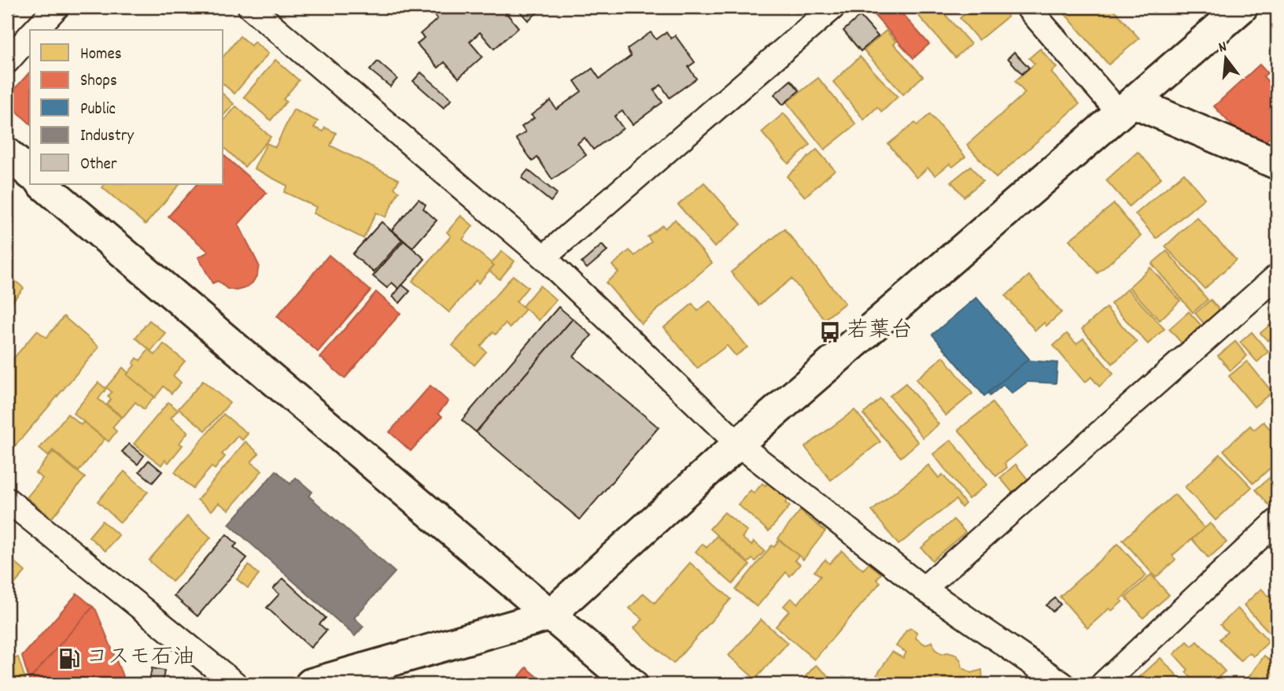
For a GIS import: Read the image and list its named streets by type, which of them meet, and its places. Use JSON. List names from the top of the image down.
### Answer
{
  "places": {
    "bus stop": ["若葉台"],
    "fuel station": ["コスモ石油"]
  },
  "legend": [
    "Homes",
    "Shops",
    "Public",
    "Industry",
    "Other"
  ],
  "north": "top"
}
